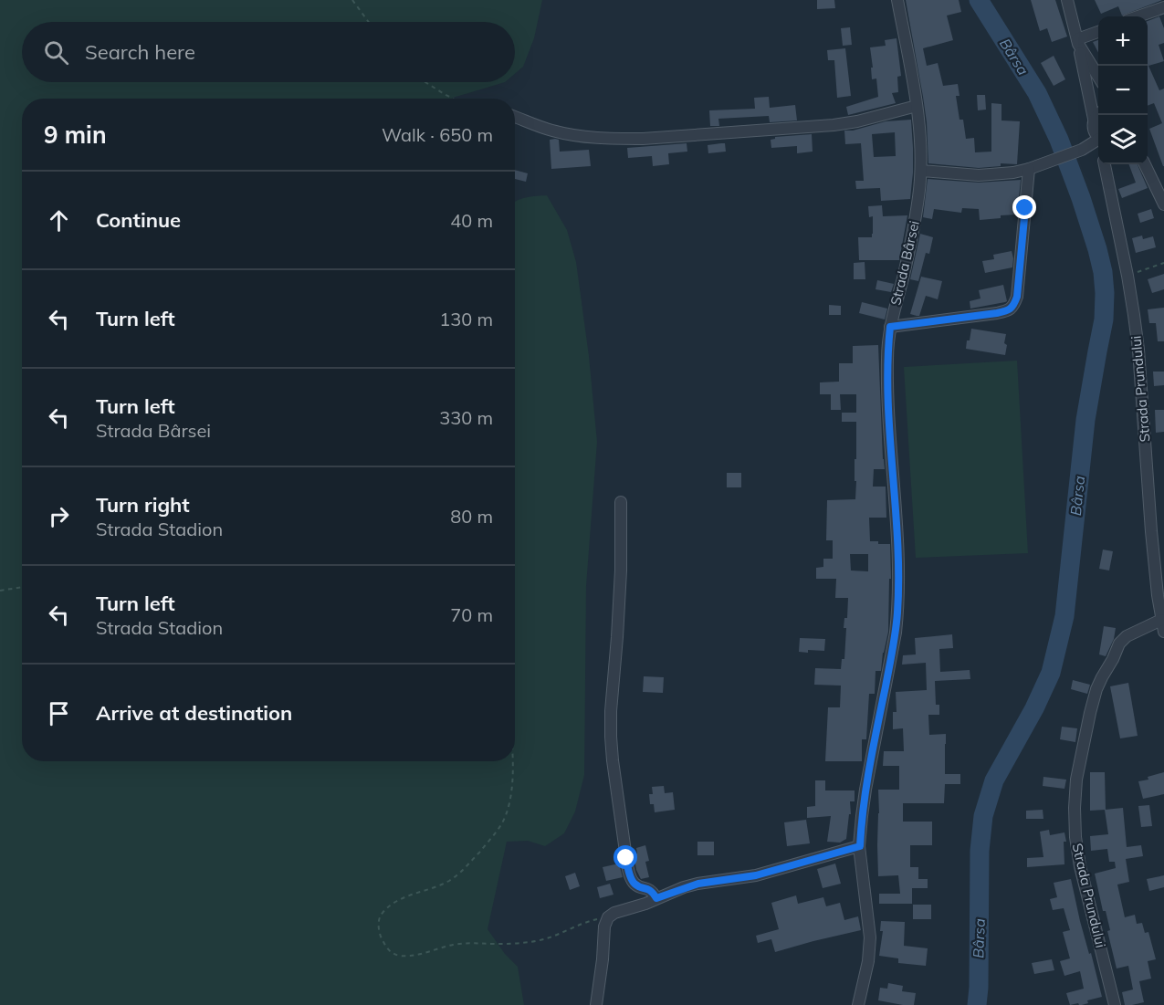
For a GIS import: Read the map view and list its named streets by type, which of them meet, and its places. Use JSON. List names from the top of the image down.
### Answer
{
  "streets": {
    "street": ["Strada Bârsei", "Strada Prundului"]
  },
  "water": ["Bârsa"],
  "page": {
    "map_buttons": ["+", "−"],
    "search": "Search here",
    "heading": ["9 min", "Walk · 650 m"],
    "list": [
      ["Continue", "40 m"],
      ["Turn left", "130 m"],
      ["Turn left", "Strada Bârsei", "330 m"],
      ["Turn right", "Strada Stadion", "80 m"],
      ["Turn left", "Strada Stadion", "70 m"],
      "Arrive at destination"
    ]
  }
}
